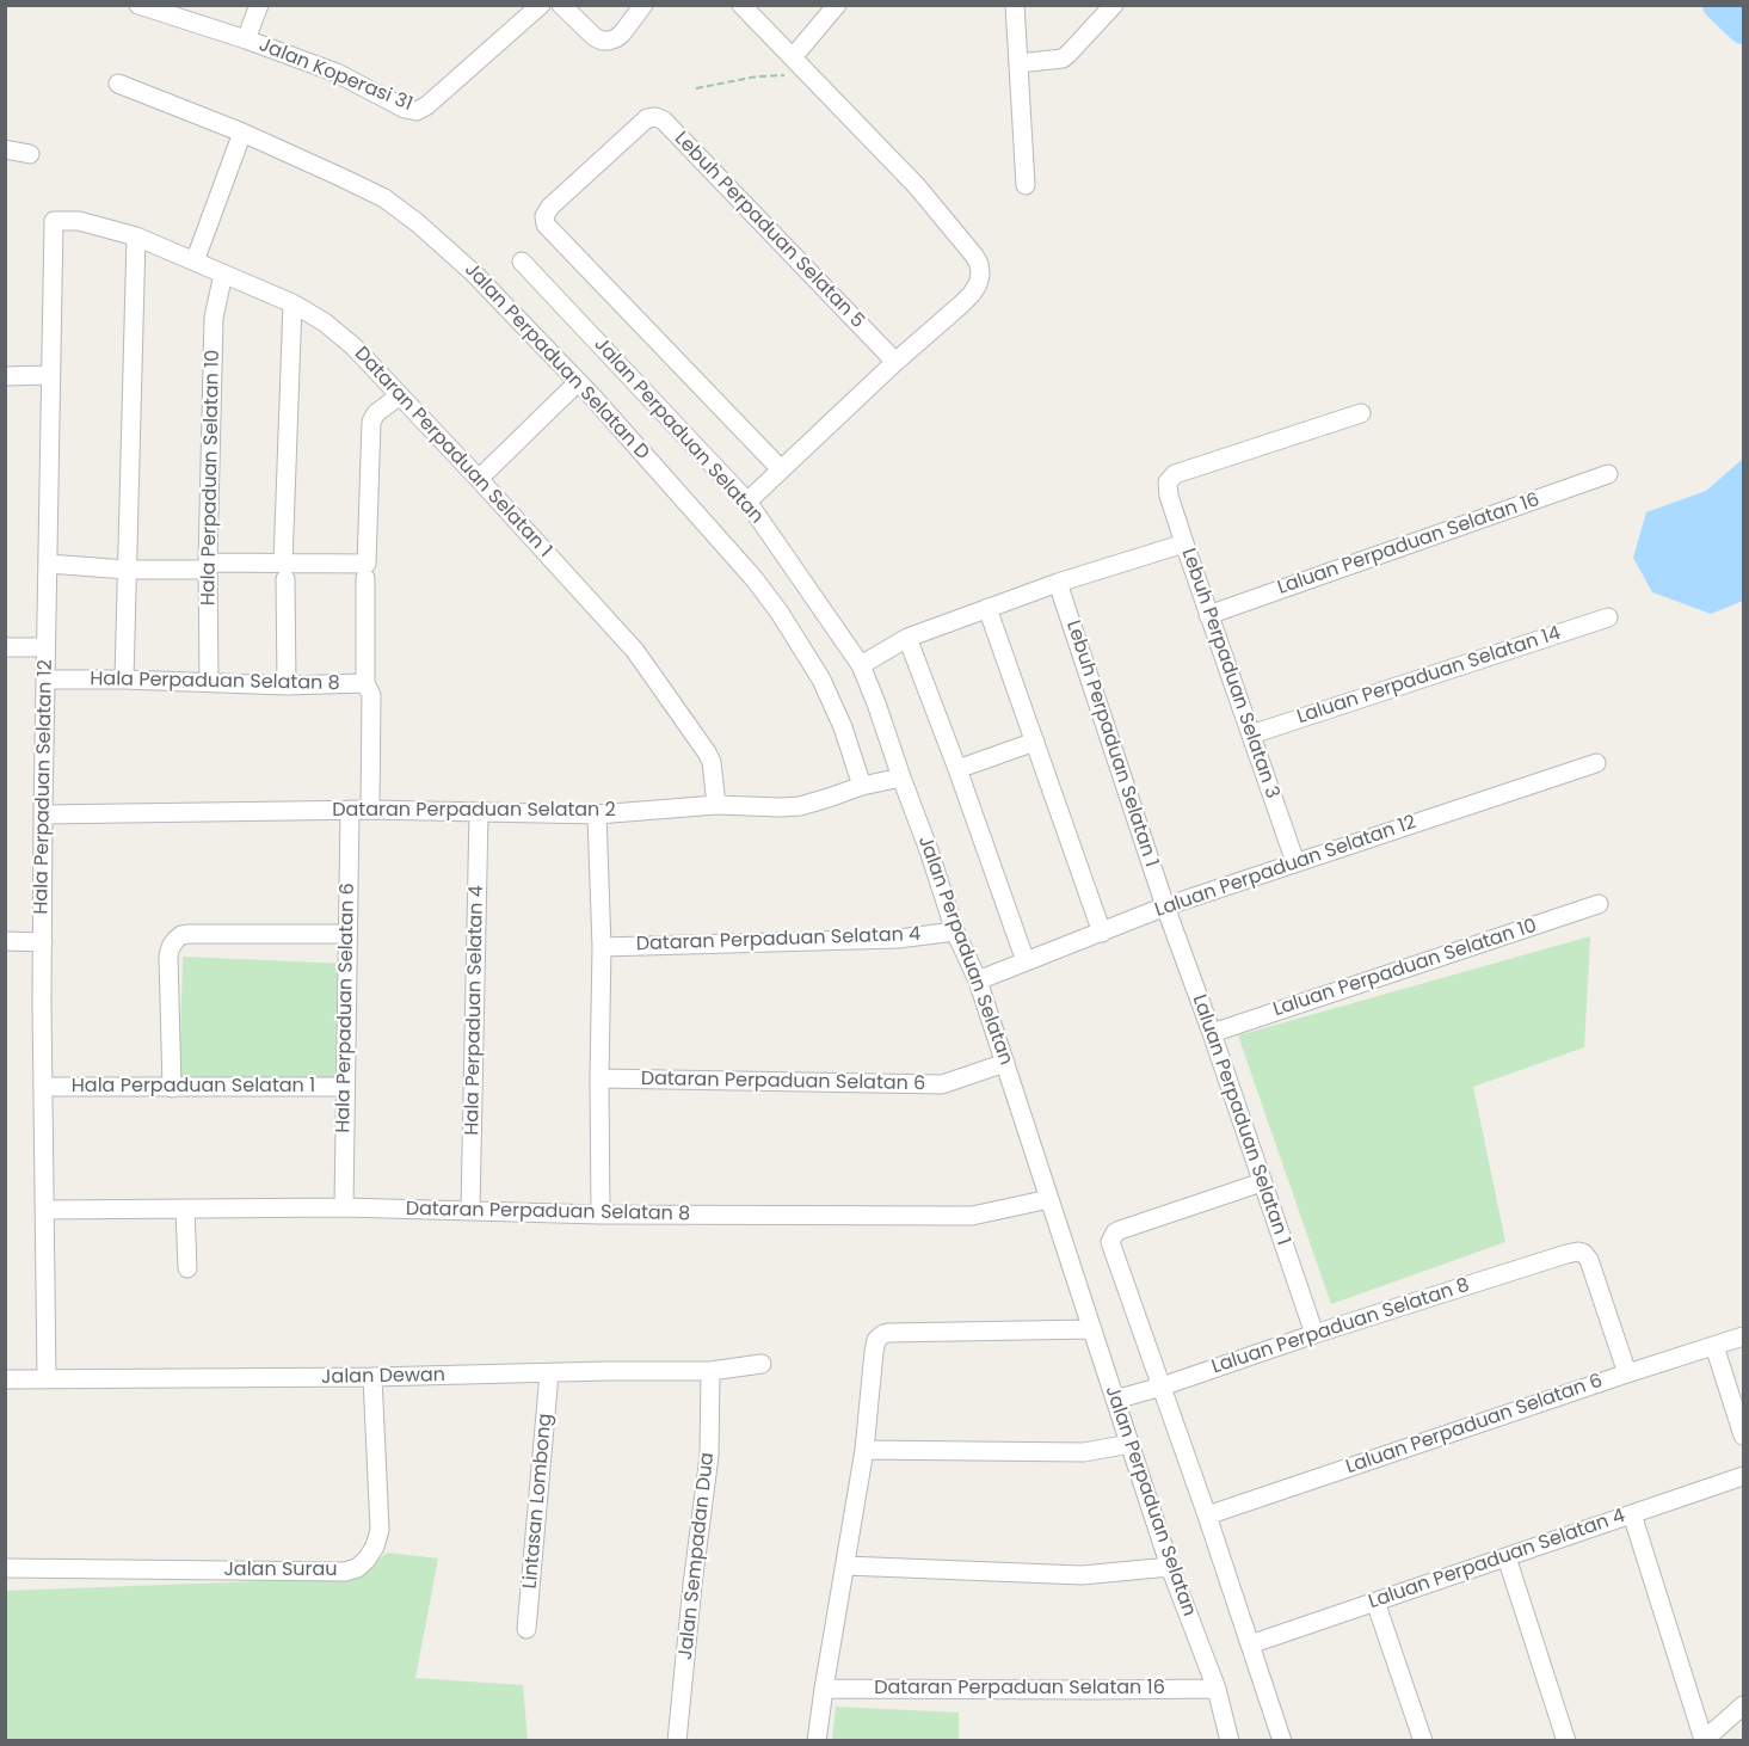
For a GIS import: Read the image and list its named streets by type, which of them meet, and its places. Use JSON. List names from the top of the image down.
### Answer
{
  "streets": {
    "street": [
      "Jalan Koperasi 31",
      "Lebuh Perpaduan Selatan 5",
      "Jalan Perpaduan Selatan D",
      "Jalan Perpaduan Selatan",
      "Dataran Perpaduan Selatan 1",
      "Hala Perpaduan Selatan 10",
      "Laluan Perpaduan Selatan 16",
      "Lebuh Perpaduan Selatan 3",
      "Laluan Perpaduan Selatan 14",
      "Hala Perpaduan Selatan 8",
      "Lebuh Perpaduan Selatan 1",
      "Hala Perpaduan Selatan 12",
      "Dataran Perpaduan Selatan 2",
      "Laluan Perpaduan Selatan 12",
      "Dataran Perpaduan Selatan 4",
      "Laluan Perpaduan Selatan 10",
      "Hala Perpaduan Selatan 6",
      "Hala Perpaduan Selatan 4",
      "Dataran Perpaduan Selatan 6",
      "Hala Perpaduan Selatan 1",
      "Laluan Perpaduan Selatan 1",
      "Dataran Perpaduan Selatan 8",
      "Laluan Perpaduan Selatan 8",
      "Jalan Dewan",
      "Laluan Perpaduan Selatan 6",
      "Lintasan Lombong",
      "Jalan Sempadan Dua",
      "Laluan Perpaduan Selatan 4",
      "Jalan Surau",
      "Dataran Perpaduan Selatan 16"
    ]
  },
  "crossings": [
    ["Jalan Perpaduan Selatan D", "Dataran Perpaduan Selatan 2"],
    ["Jalan Perpaduan Selatan", "Dataran Perpaduan Selatan 2"],
    ["Jalan Perpaduan Selatan", "Laluan Perpaduan Selatan 12"],
    ["Jalan Perpaduan Selatan", "Dataran Perpaduan Selatan 4"],
    ["Jalan Perpaduan Selatan", "Dataran Perpaduan Selatan 6"],
    ["Jalan Perpaduan Selatan", "Dataran Perpaduan Selatan 8"],
    ["Jalan Perpaduan Selatan", "Laluan Perpaduan Selatan 8"],
    ["Jalan Perpaduan Selatan", "Dataran Perpaduan Selatan 16"],
    ["Dataran Perpaduan Selatan 1", "Hala Perpaduan Selatan 10"],
    ["Dataran Perpaduan Selatan 1", "Hala Perpaduan Selatan 8"],
    ["Dataran Perpaduan Selatan 1", "Hala Perpaduan Selatan 12"],
    ["Dataran Perpaduan Selatan 1", "Dataran Perpaduan Selatan 2"],
    ["Hala Perpaduan Selatan 10", "Hala Perpaduan Selatan 8"],
    ["Laluan Perpaduan Selatan 16", "Lebuh Perpaduan Selatan 3"],
    ["Lebuh Perpaduan Selatan 3", "Laluan Perpaduan Selatan 14"],
    ["Lebuh Perpaduan Selatan 3", "Laluan Perpaduan Selatan 12"],
    ["Hala Perpaduan Selatan 8", "Hala Perpaduan Selatan 12"],
    ["Lebuh Perpaduan Selatan 1", "Laluan Perpaduan Selatan 12"],
    ["Lebuh Perpaduan Selatan 1", "Laluan Perpaduan Selatan 1"],
    ["Hala Perpaduan Selatan 12", "Dataran Perpaduan Selatan 2"],
    ["Hala Perpaduan Selatan 12", "Hala Perpaduan Selatan 1"],
    ["Hala Perpaduan Selatan 12", "Dataran Perpaduan Selatan 8"],
    ["Hala Perpaduan Selatan 12", "Jalan Dewan"],
    ["Dataran Perpaduan Selatan 2", "Hala Perpaduan Selatan 6"],
    ["Dataran Perpaduan Selatan 2", "Hala Perpaduan Selatan 4"],
    ["Laluan Perpaduan Selatan 12", "Laluan Perpaduan Selatan 1"],
    ["Laluan Perpaduan Selatan 10", "Laluan Perpaduan Selatan 1"],
    ["Hala Perpaduan Selatan 6", "Hala Perpaduan Selatan 1"],
    ["Hala Perpaduan Selatan 6", "Dataran Perpaduan Selatan 8"],
    ["Hala Perpaduan Selatan 4", "Dataran Perpaduan Selatan 8"],
    ["Laluan Perpaduan Selatan 1", "Laluan Perpaduan Selatan 8"],
    ["Laluan Perpaduan Selatan 8", "Laluan Perpaduan Selatan 6"],
    ["Jalan Dewan", "Lintasan Lombong"],
    ["Jalan Dewan", "Jalan Sempadan Dua"],
    ["Jalan Dewan", "Jalan Surau"]
  ]
}
